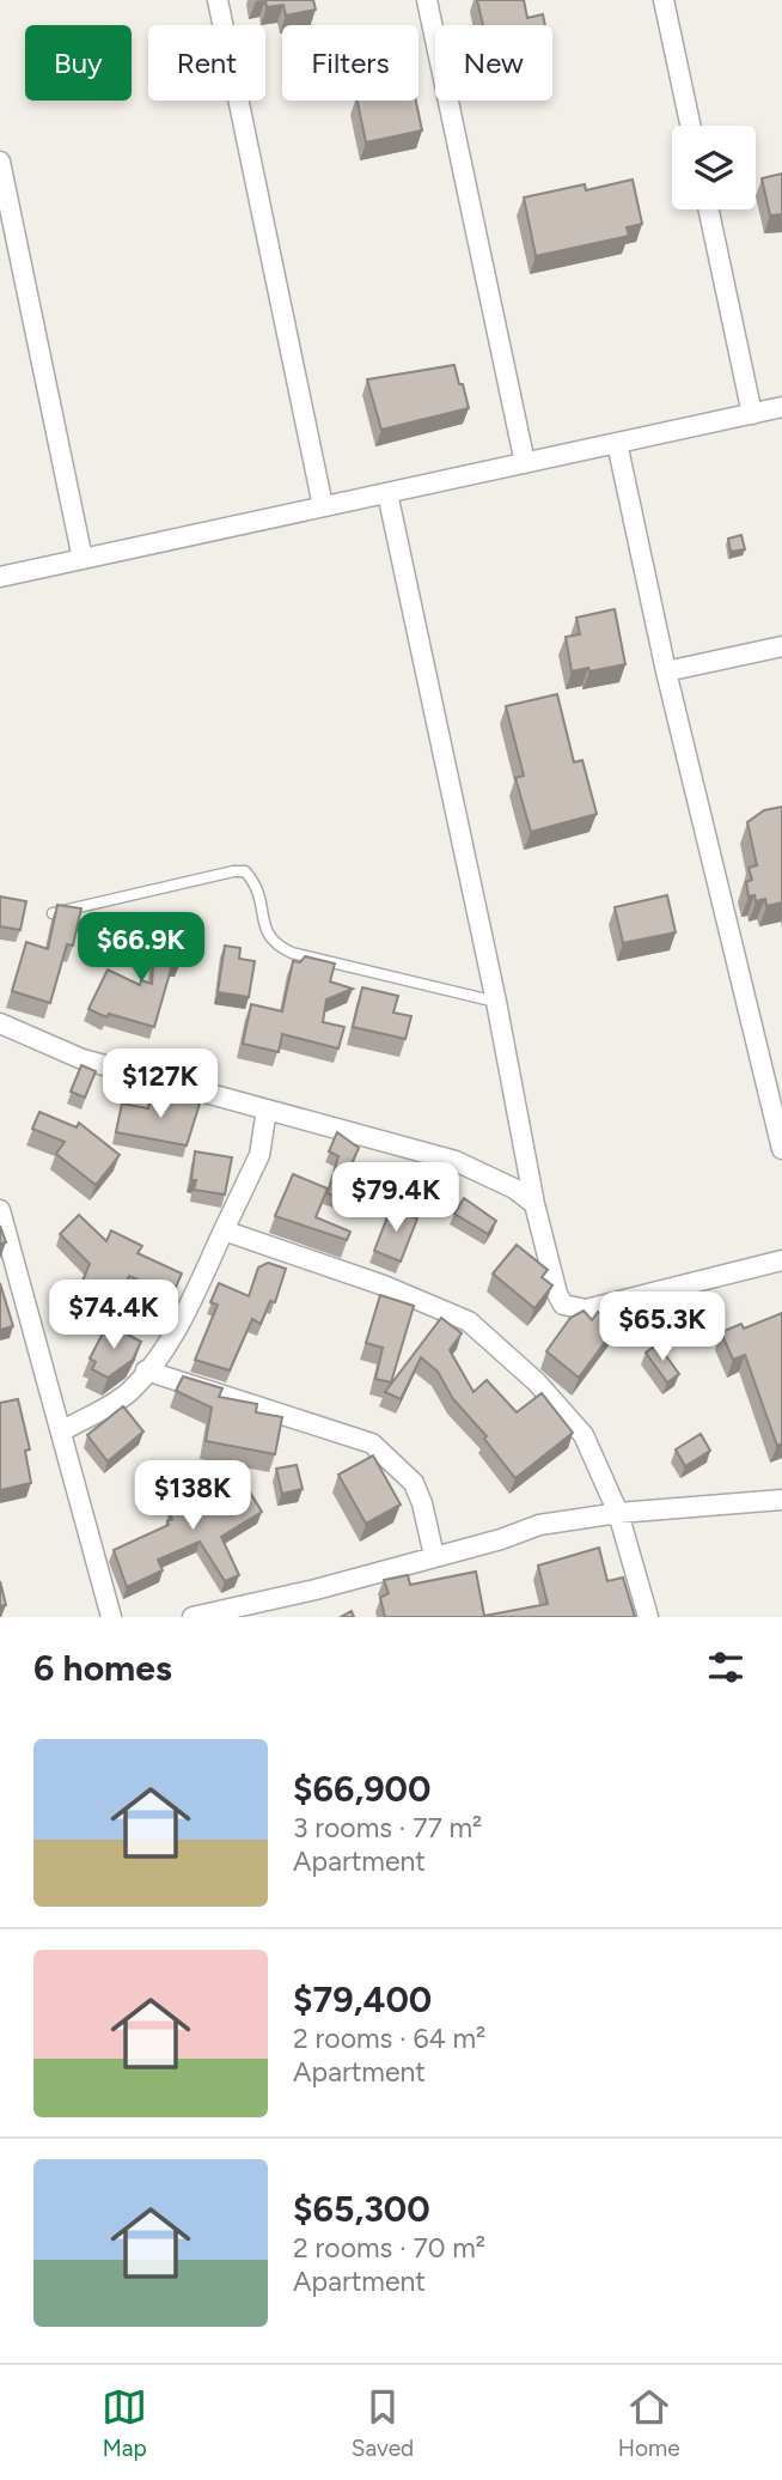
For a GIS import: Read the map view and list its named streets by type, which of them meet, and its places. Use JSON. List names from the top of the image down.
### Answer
{
  "page": {
    "chip": [
      "Buy",
      "Rent",
      "Filters",
      "New"
    ],
    "price": [
      "$66.9K",
      "$127K",
      "$79.4K",
      "$74.4K",
      "$65.3K",
      "$138K"
    ],
    "heading": "6 homes",
    "list": [
      {
        "name": "$66,900",
        "note": "3 rooms · 77 m² · Apartment"
      },
      {
        "name": "$79,400",
        "note": "2 rooms · 64 m² · Apartment"
      },
      {
        "name": "$65,300",
        "note": "2 rooms · 70 m² · Apartment"
      }
    ],
    "tabs": ["Map", "Saved", "Home"]
  }
}
